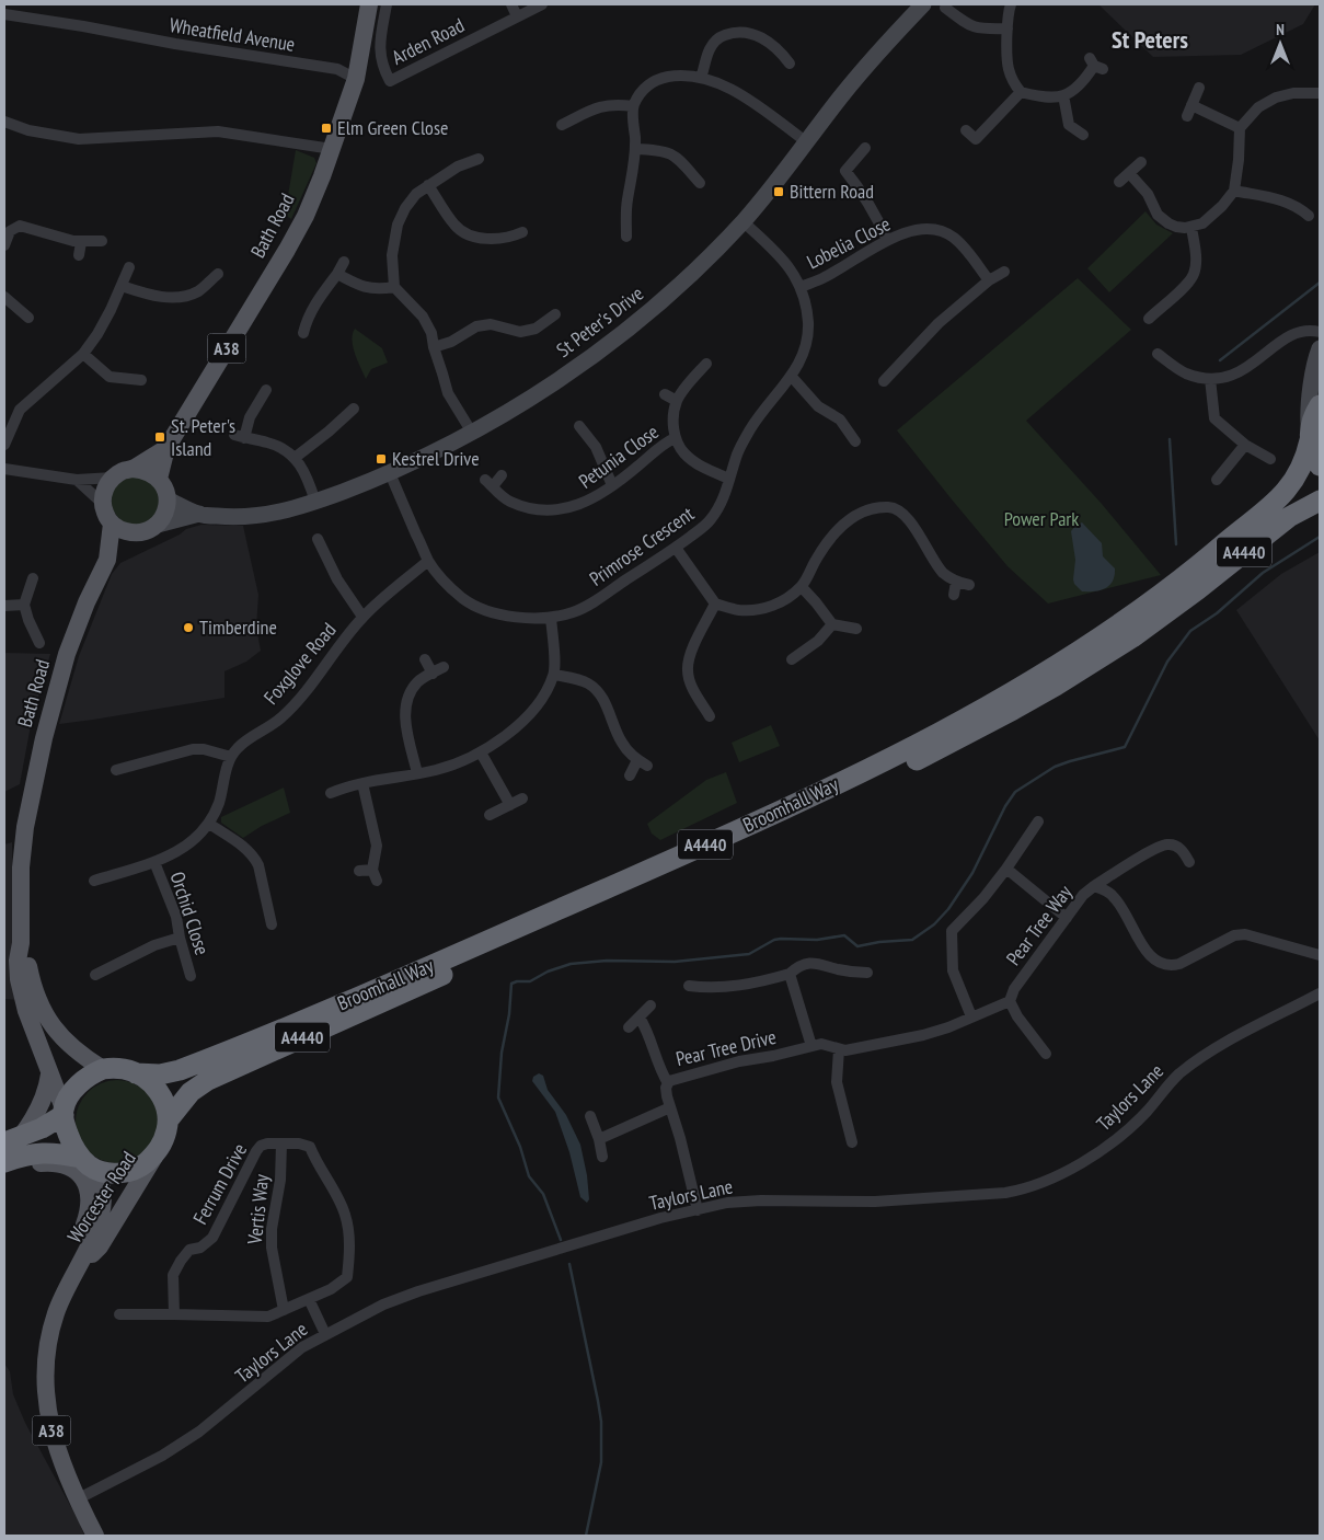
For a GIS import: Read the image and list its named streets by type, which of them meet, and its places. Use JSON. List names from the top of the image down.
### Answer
{
  "streets": {
    "highway": ["A4440", "Broomhall Way"],
    "main road": ["Bath Road", "A38", "Worcester Road"],
    "street": [
      "Wheatfield Avenue",
      "Arden Road",
      "Lobelia Close",
      "St Peter's Drive",
      "Petunia Close",
      "Primrose Crescent",
      "Foxglove Road",
      "Orchid Close",
      "Pear Tree Way",
      "Pear Tree Drive",
      "Taylors Lane",
      "Ferrum Drive",
      "Vertis Way"
    ]
  },
  "crossings": [
    ["Wheatfield Avenue", "Bath Road"],
    ["Bath Road", "St Peter's Drive"],
    ["Bath Road", "Broomhall Way"],
    ["Bath Road", "Worcester Road"],
    ["Lobelia Close", "Primrose Crescent"],
    ["St Peter's Drive", "Primrose Crescent"],
    ["A38", "Taylors Lane"],
    ["A38", "Worcester Road"],
    ["Primrose Crescent", "Foxglove Road"],
    ["Broomhall Way", "Worcester Road"],
    ["Pear Tree Way", "Pear Tree Drive"],
    ["Pear Tree Drive", "Taylors Lane"],
    ["Taylors Lane", "Worcester Road"],
    ["Ferrum Drive", "Vertis Way"]
  ],
  "districts": ["St Peters"],
  "parks": ["Power Park"],
  "places": {
    "transit": [
      "Elm Green Close",
      "Bittern Road",
      "St. Peter's Island",
      "Kestrel Drive"
    ],
    "other": ["Timberdine"]
  },
  "north": "top"
}
